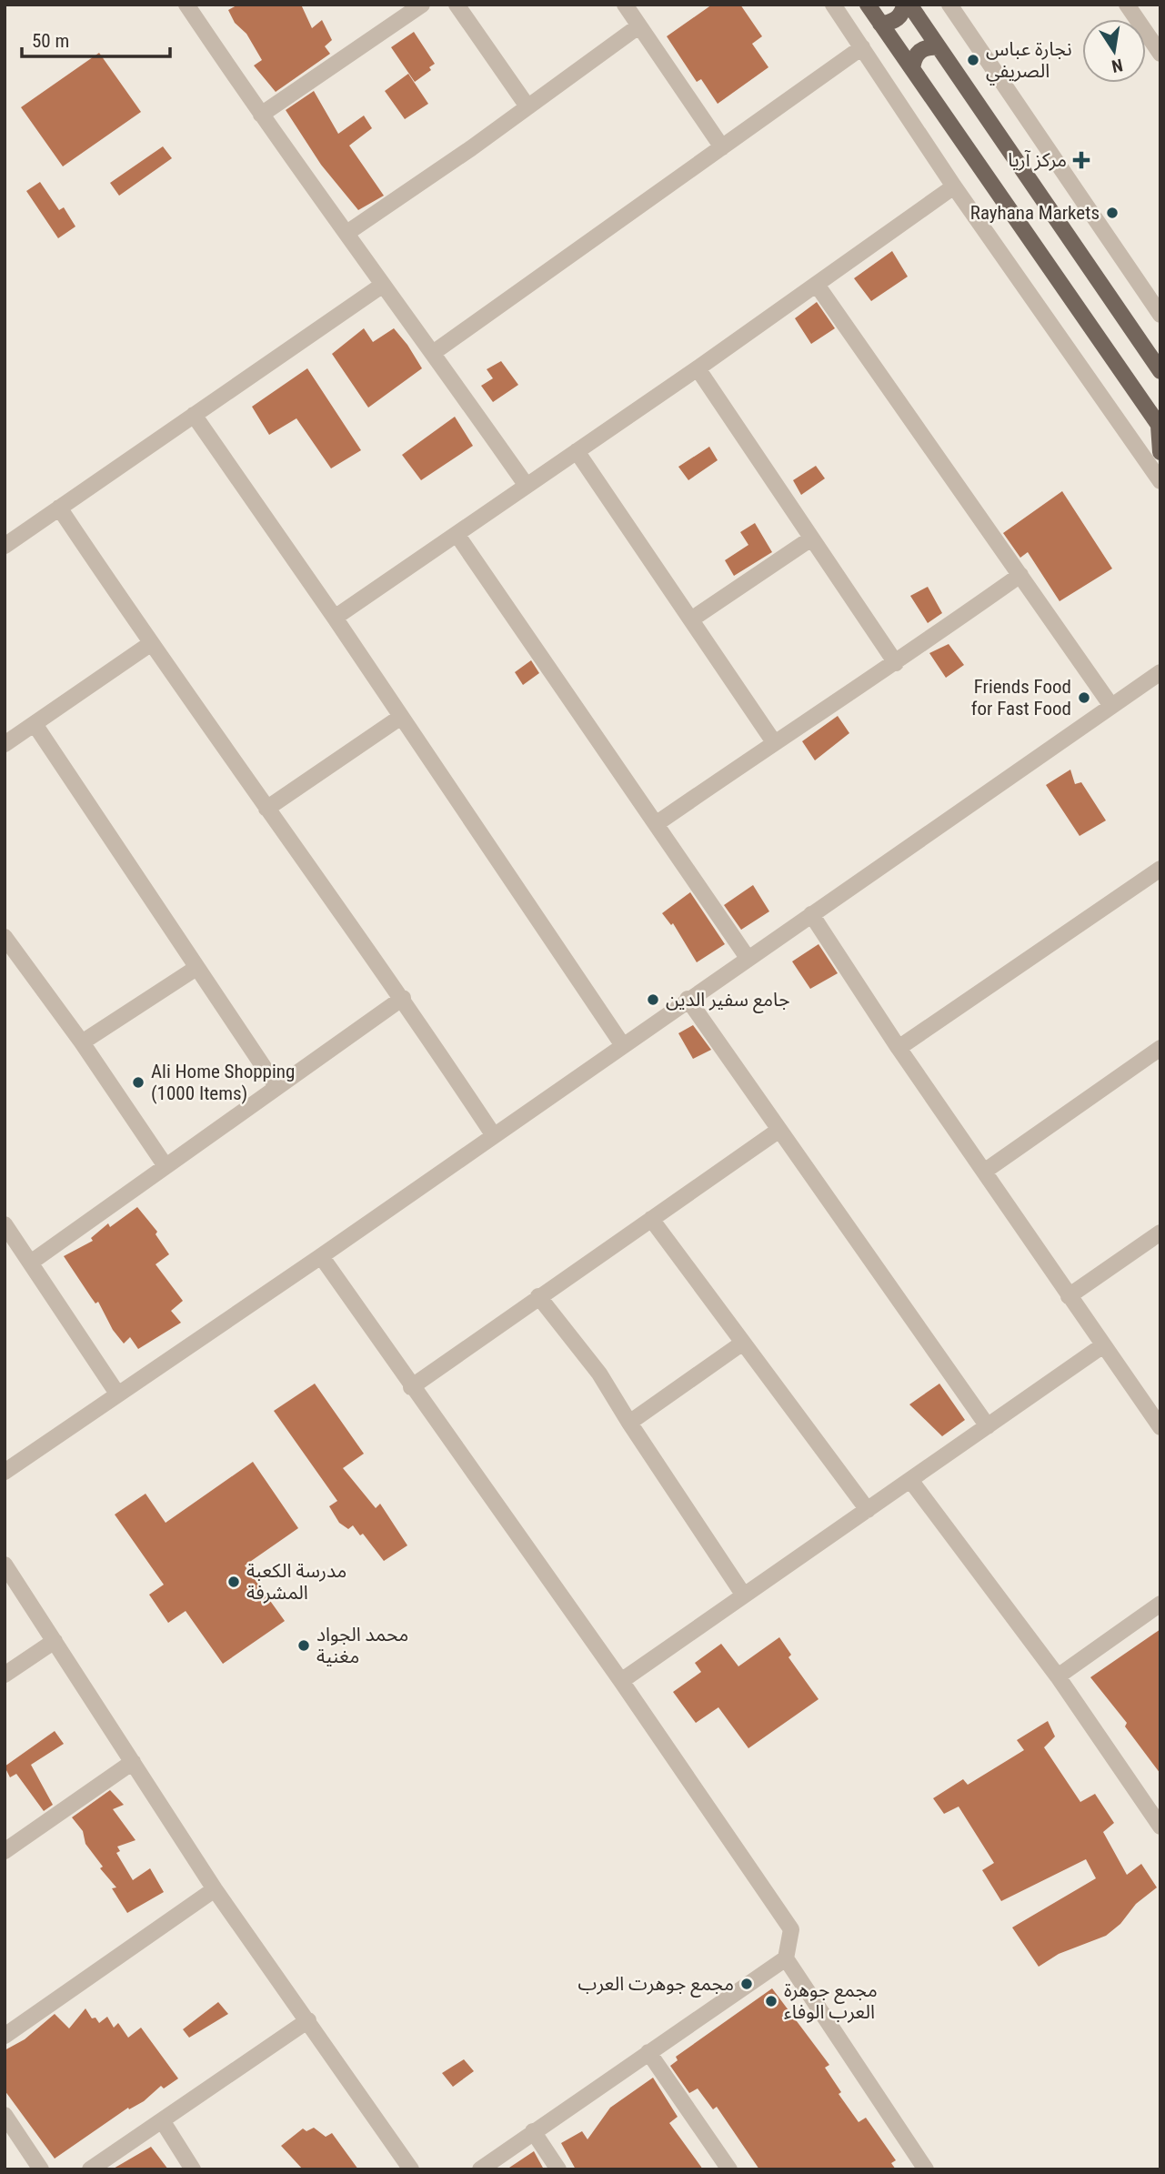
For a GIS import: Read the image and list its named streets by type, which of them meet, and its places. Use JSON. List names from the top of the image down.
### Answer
{
  "places": {
    "other": [
      "نجارة عباس الصريفي",
      "Rayhana Markets",
      "Friends Food for Fast Food",
      "جامع سفير الدين",
      "Ali Home Shopping (1000 Items)",
      "مدرسة الكعبة المشرفة",
      "محمد الجواد مغنية",
      "مجمع جوهرت العرب",
      "مجمع جوهرة العرب الوفاء"
    ],
    "health": ["مركز آريا"]
  },
  "scale_bar": "50 m",
  "north": "bottom"
}
